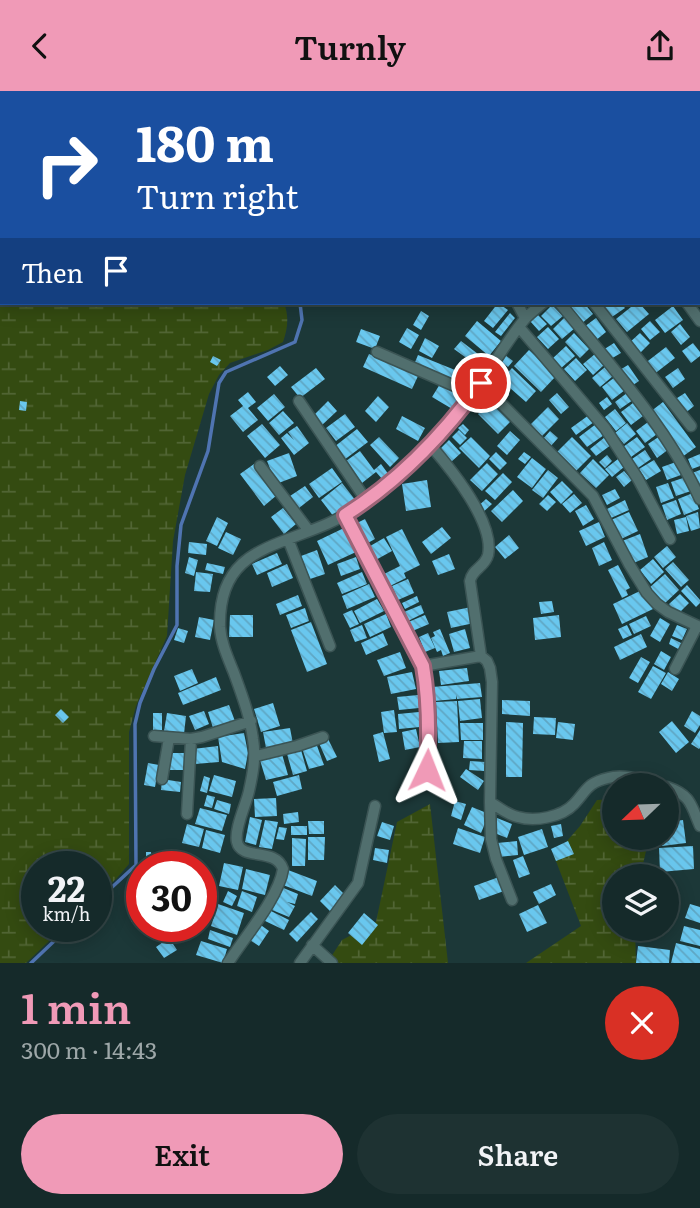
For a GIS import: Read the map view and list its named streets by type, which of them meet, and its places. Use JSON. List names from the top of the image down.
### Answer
{
  "north": "bottom left",
  "page": {
    "header": "Turnly",
    "turn": ["180 m", "Turn right"],
    "then": "Then",
    "speed": "22 km/h",
    "limit": "30",
    "heading": ["1 min", "300 m · 14:43"],
    "buttons": ["Exit", "Share"]
  }
}
